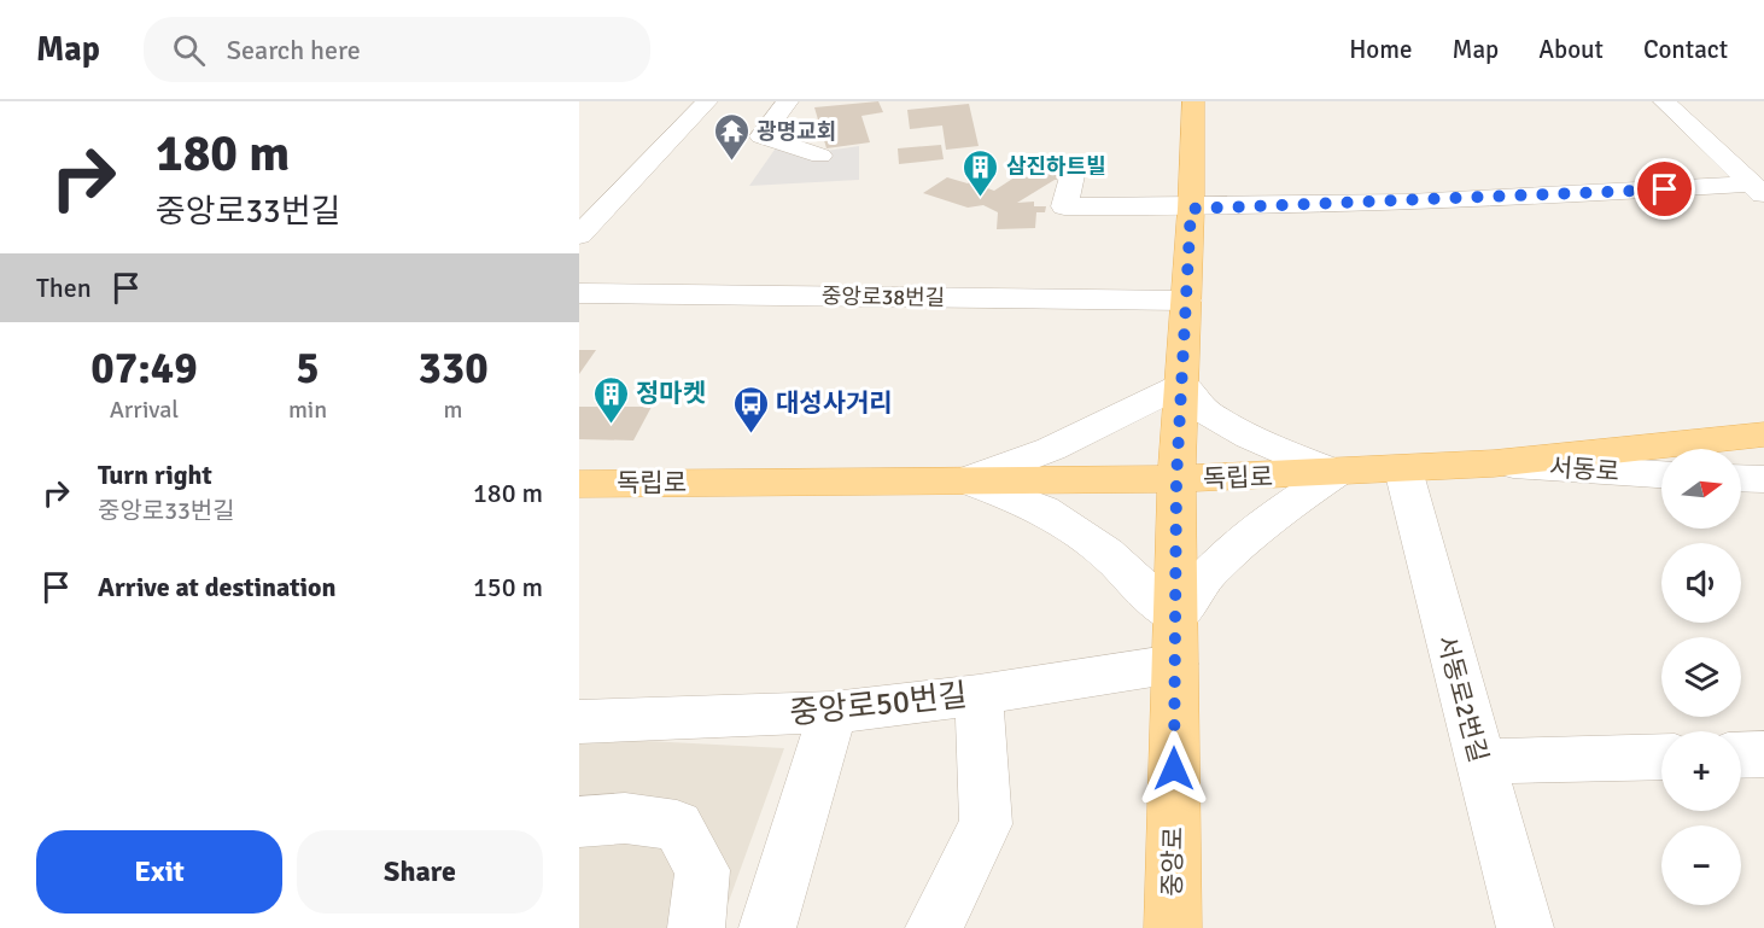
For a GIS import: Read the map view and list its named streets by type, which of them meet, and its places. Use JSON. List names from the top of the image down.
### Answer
{
  "streets": {
    "main road": ["독립로", "중앙로"],
    "street": [
      "중앙로38번길",
      "서동로",
      "서동로2번길",
      "중앙로50번길"
    ]
  },
  "crossings": [
    ["중앙로38번길", "중앙로"],
    ["서동로", "독립로"],
    ["독립로", "서동로2번길"],
    ["독립로", "중앙로"],
    ["중앙로50번길", "중앙로"]
  ],
  "places": {
    "temple": ["광명교회"],
    "building": ["삼진하트빌", "정마켓"],
    "bus stop": ["대성사거리"]
  },
  "north": "right",
  "page": {
    "header": "Map",
    "search": "Search here",
    "nav": [
      "Home",
      "Map",
      "About",
      "Contact"
    ],
    "turn": ["180 m", "중앙로33번길"],
    "then": "Then",
    "eta": [
      "07:49",
      "Arrival",
      "5",
      "min",
      "330",
      "m"
    ],
    "list": [
      {
        "name": "Turn right",
        "note": "중앙로33번길",
        "value": "180 m"
      },
      {
        "name": "Arrive at destination",
        "value": "150 m"
      }
    ],
    "map_buttons": ["+", "−"],
    "buttons": ["Exit", "Share"]
  }
}
